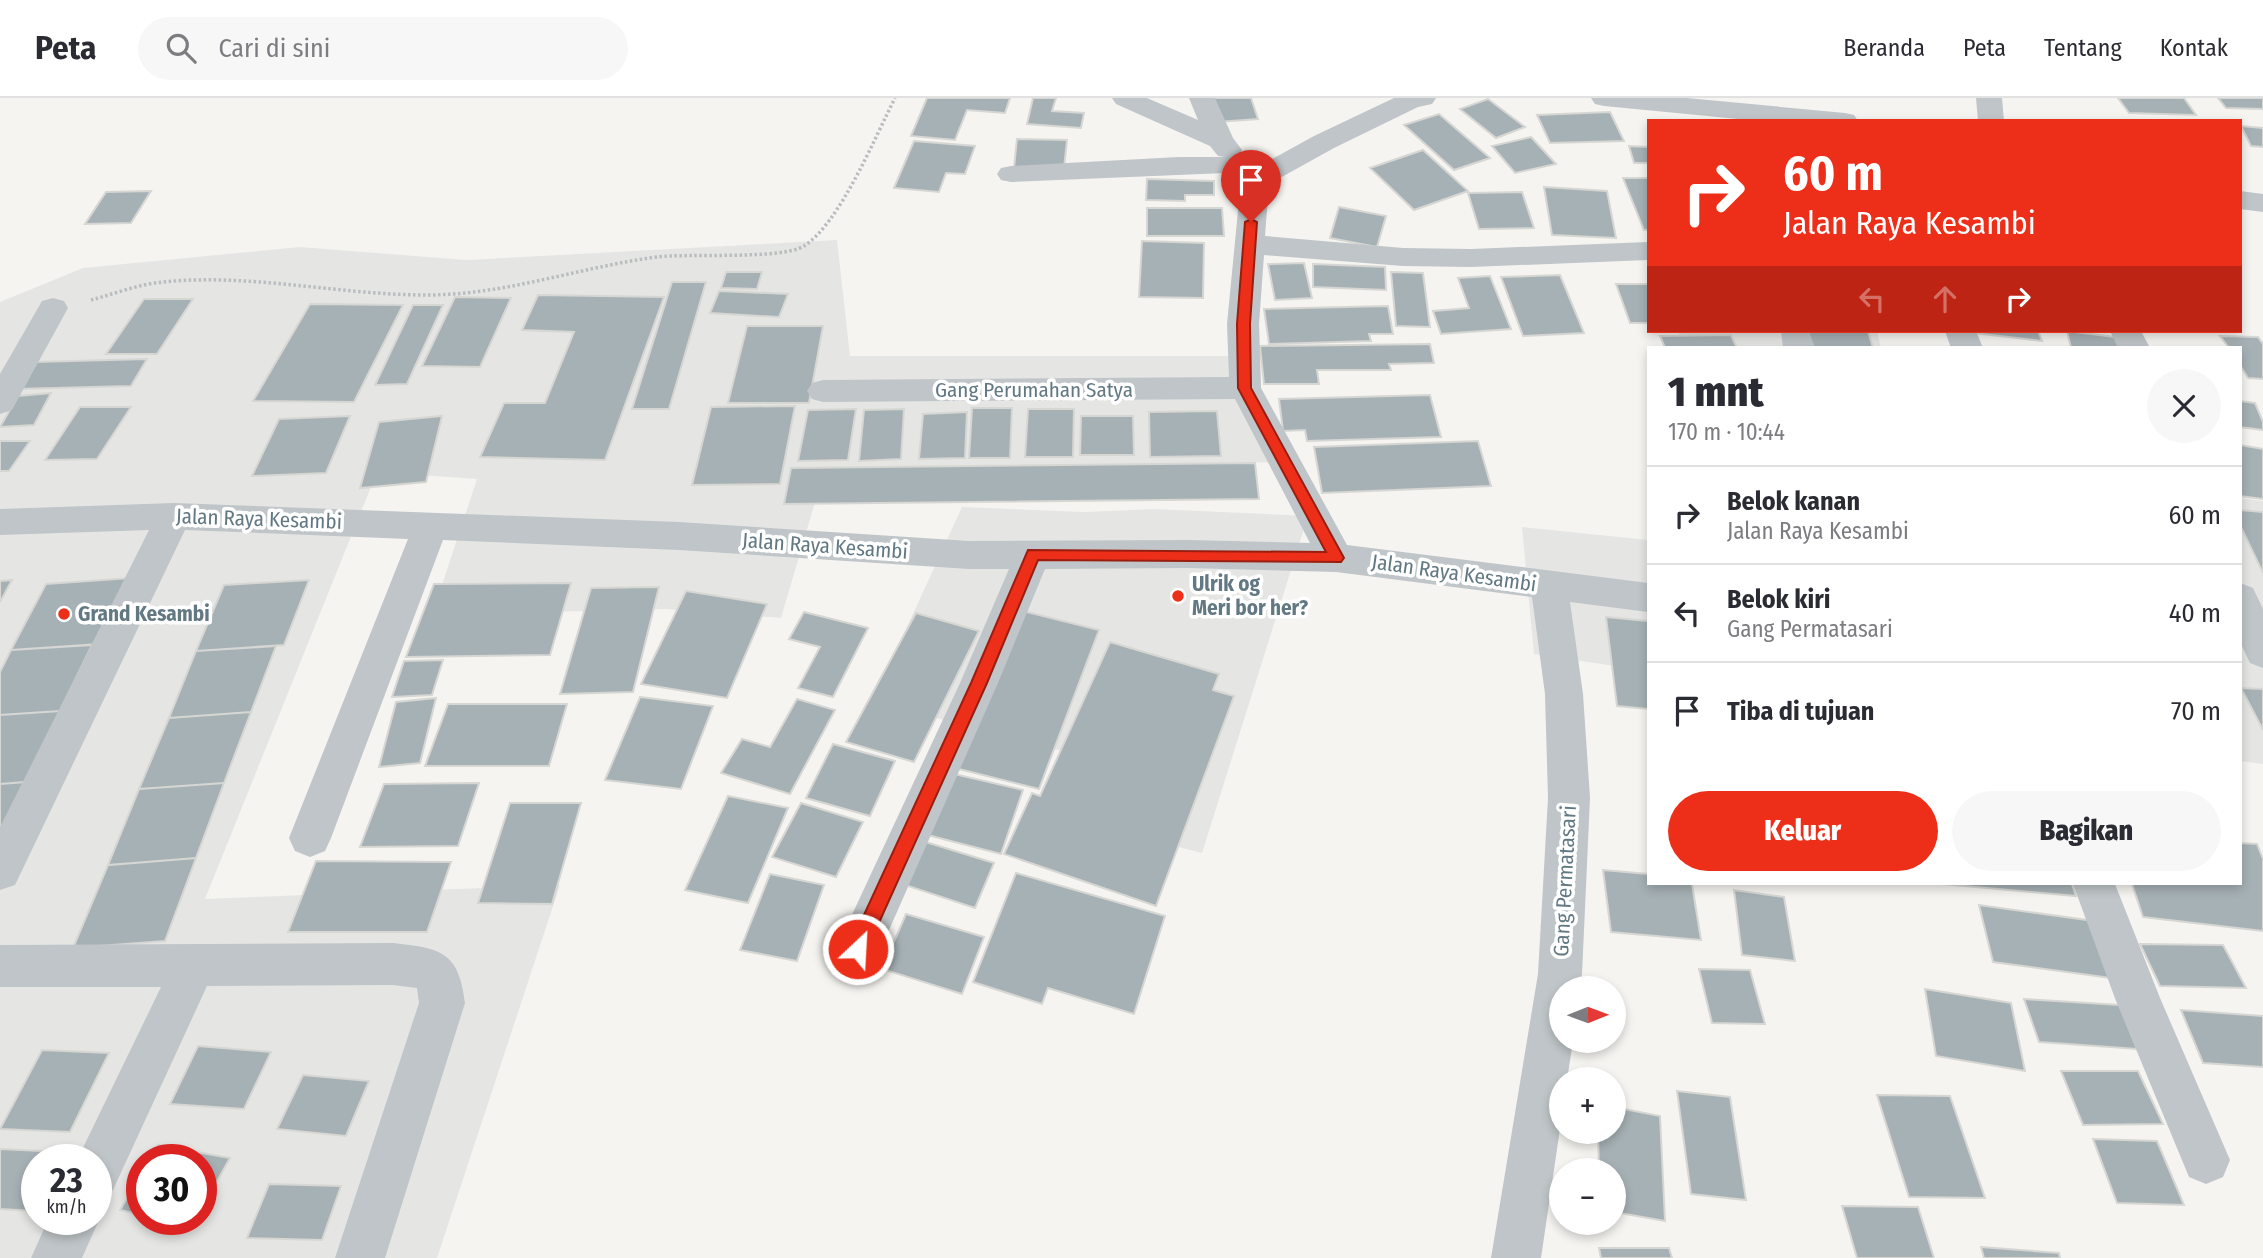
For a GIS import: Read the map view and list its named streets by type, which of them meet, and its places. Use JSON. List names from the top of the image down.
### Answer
{
  "streets": {
    "street": ["Gang Perumahan Satya", "Jalan Raya Kesambi", "Gang Permatasari"]
  },
  "crossings": [
    ["Jalan Raya Kesambi", "Gang Permatasari"]
  ],
  "places": ["Ulrik og Meri bor her?", "Grand Kesambi"],
  "north": "right",
  "page": {
    "header": "Peta",
    "search": "Cari di sini",
    "nav": [
      "Beranda",
      "Peta",
      "Tentang",
      "Kontak"
    ],
    "turn": ["60 m", "Jalan Raya Kesambi"],
    "heading": ["1 mnt", "170 m · 10:44"],
    "list": [
      {
        "name": "Belok kanan",
        "note": "Jalan Raya Kesambi",
        "value": "60 m"
      },
      {
        "name": "Belok kiri",
        "note": "Gang Permatasari",
        "value": "40 m"
      },
      {
        "name": "Tiba di tujuan",
        "value": "70 m"
      }
    ],
    "buttons": ["Keluar", "Bagikan"],
    "map_buttons": ["+", "−"],
    "speed": "23 km/h",
    "limit": "30"
  }
}
